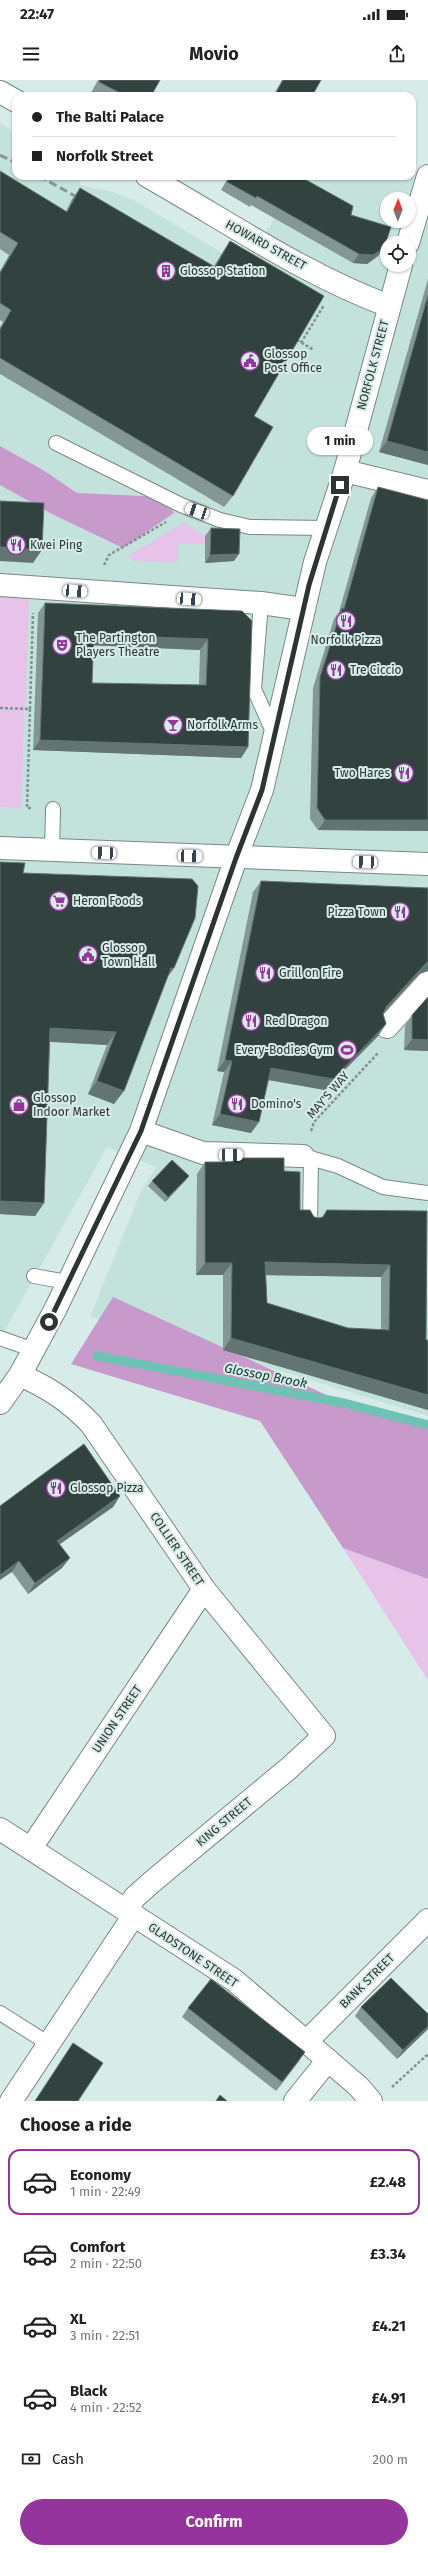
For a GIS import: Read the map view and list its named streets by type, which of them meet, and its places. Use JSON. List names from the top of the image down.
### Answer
{
  "streets": {
    "street": [
      "HOWARD STREET",
      "NORFOLK STREET",
      "COLLIER STREET",
      "UNION STREET",
      "KING STREET",
      "GLADSTONE STREET",
      "BANK STREET"
    ],
    "path": ["MAY'S WAY"]
  },
  "crossings": [
    ["HOWARD STREET", "NORFOLK STREET"],
    ["NORFOLK STREET", "COLLIER STREET"],
    ["COLLIER STREET", "UNION STREET"],
    ["COLLIER STREET", "KING STREET"],
    ["UNION STREET", "GLADSTONE STREET"],
    ["KING STREET", "GLADSTONE STREET"],
    ["GLADSTONE STREET", "BANK STREET"]
  ],
  "water": ["Glossop Brook"],
  "places": {
    "building": ["Glossop Station"],
    "public building": ["Glossop Post Office", "Glossop Town Hall"],
    "restaurant": [
      "Kwei Ping",
      "Norfolk Pizza",
      "Tre Ciccio",
      "Two Hares",
      "Pizza Town",
      "Grill on Fire",
      "Red Dragon",
      "Domino's",
      "Glossop Pizza"
    ],
    "theatre": ["The Partington Players Theatre"],
    "bar": ["Norfolk Arms"],
    "supermarket": ["Heron Foods"],
    "sports": ["Every-Bodies Gym"],
    "shop": ["Glossop Indoor Market"]
  },
  "north": "top",
  "page": {
    "status": "22:47",
    "header": "Movio",
    "banner": ["The Balti Palace", "Norfolk Street"],
    "bubble": "1 min",
    "heading": "Choose a ride",
    "list": [
      {
        "name": "Economy",
        "note": "1 min · 22:49",
        "value": "£2.48"
      },
      {
        "name": "Comfort",
        "note": "2 min · 22:50",
        "value": "£3.34"
      },
      {
        "name": "XL",
        "note": "3 min · 22:51",
        "value": "£4.21"
      },
      {
        "name": "Black",
        "note": "4 min · 22:52",
        "value": "£4.91"
      }
    ],
    "pay": ["Cash", "200 m"],
    "buttons": "Confirm"
  }
}
